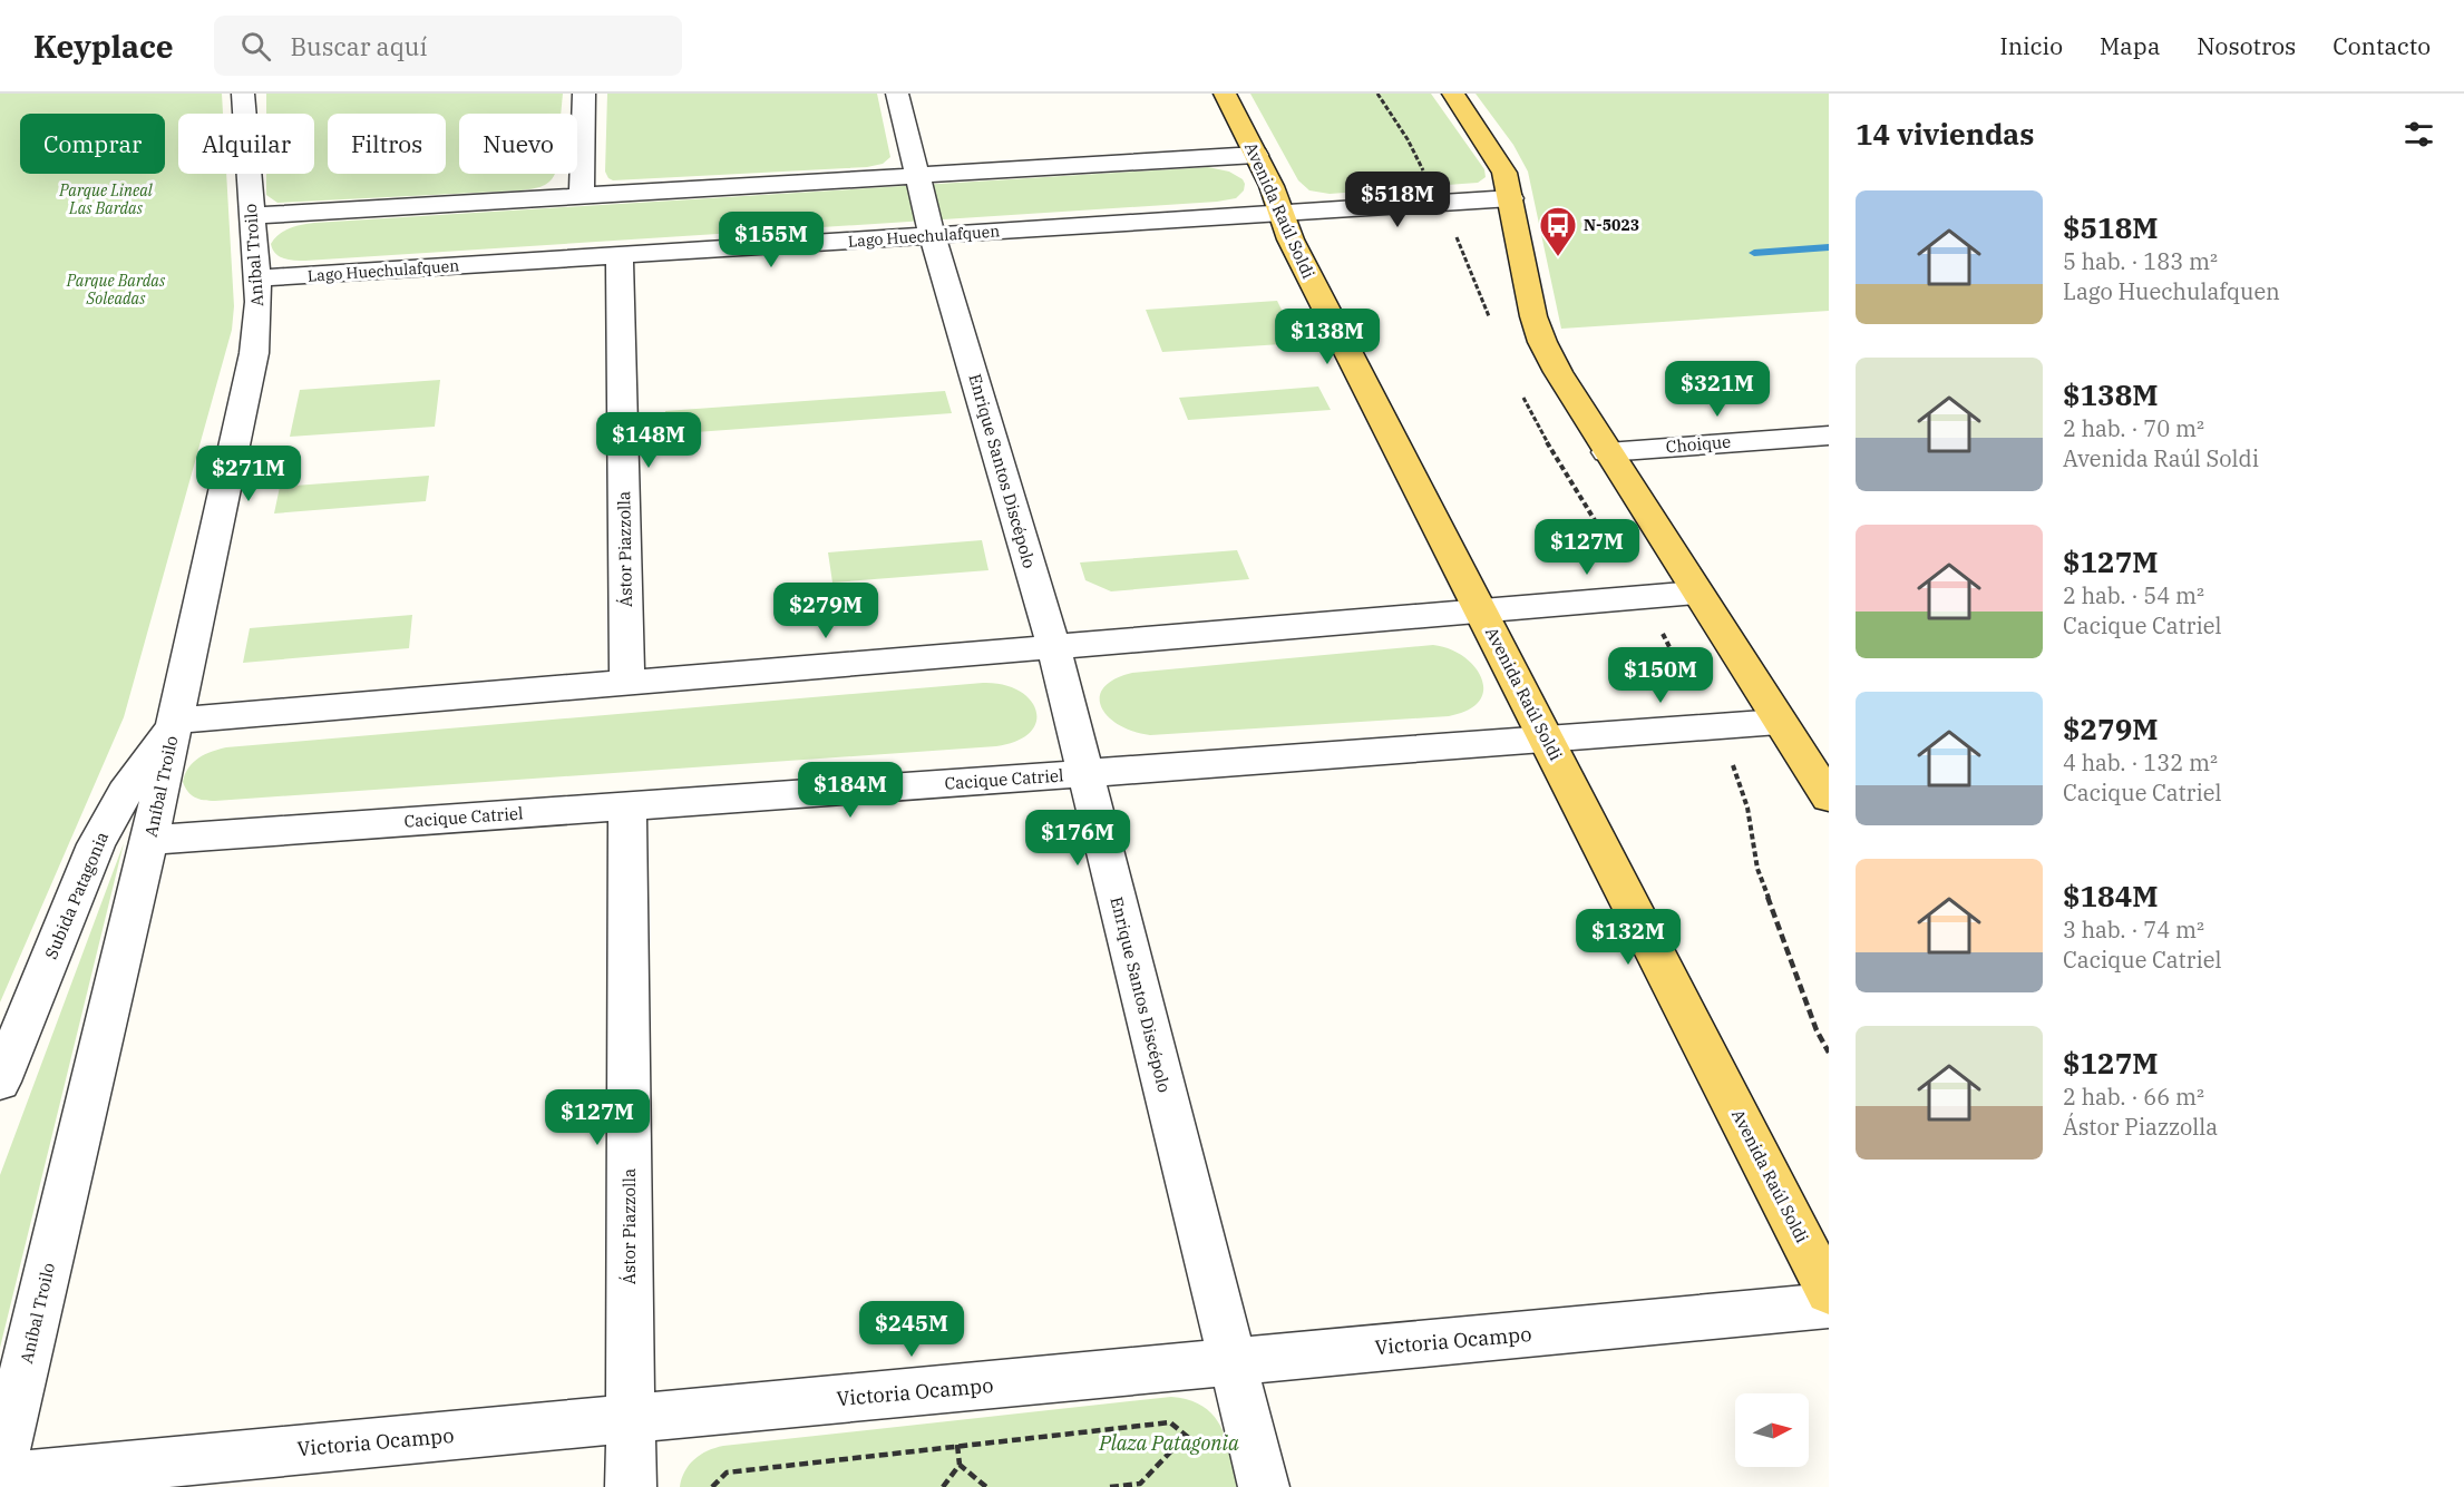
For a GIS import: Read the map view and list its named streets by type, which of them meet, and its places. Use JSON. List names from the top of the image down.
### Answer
{
  "streets": {
    "main road": ["Avenida Raúl Soldi"],
    "street": [
      "Lago Huechulafquen",
      "Aníbal Troilo",
      "Choique",
      "Enrique Santos Discépolo",
      "Ástor Piazzolla",
      "Cacique Catriel",
      "Subida Patagonia",
      "Victoria Ocampo"
    ]
  },
  "crossings": [
    ["Avenida Raúl Soldi", "Lago Huechulafquen"],
    ["Avenida Raúl Soldi", "Cacique Catriel"],
    ["Lago Huechulafquen", "Aníbal Troilo"],
    ["Lago Huechulafquen", "Enrique Santos Discépolo"],
    ["Lago Huechulafquen", "Ástor Piazzolla"],
    ["Aníbal Troilo", "Cacique Catriel"],
    ["Aníbal Troilo", "Subida Patagonia"],
    ["Enrique Santos Discépolo", "Cacique Catriel"],
    ["Enrique Santos Discépolo", "Victoria Ocampo"],
    ["Ástor Piazzolla", "Cacique Catriel"],
    ["Ástor Piazzolla", "Victoria Ocampo"]
  ],
  "parks": ["Parque Lineal Las Bardas", "Parque Bardas Soleadas", "Plaza Patagonia"],
  "places": {
    "bus stop": ["N-5023"]
  },
  "north": "right",
  "page": {
    "header": "Keyplace",
    "search": "Buscar aquí",
    "nav": [
      "Inicio",
      "Mapa",
      "Nosotros",
      "Contacto"
    ],
    "heading": "14 viviendas",
    "chip": [
      "Comprar",
      "Alquilar",
      "Filtros",
      "Nuevo"
    ],
    "price": [
      "$518M",
      "$155M",
      "$138M",
      "$321M",
      "$148M",
      "$271M",
      "$127M",
      "$279M",
      "$150M",
      "$184M",
      "$176M",
      "$132M",
      "$127M",
      "$245M"
    ],
    "list": [
      {
        "name": "$518M",
        "note": "5 hab. · 183 m² · Lago Huechulafquen"
      },
      {
        "name": "$138M",
        "note": "2 hab. · 70 m² · Avenida Raúl Soldi"
      },
      {
        "name": "$127M",
        "note": "2 hab. · 54 m² · Cacique Catriel"
      },
      {
        "name": "$279M",
        "note": "4 hab. · 132 m² · Cacique Catriel"
      },
      {
        "name": "$184M",
        "note": "3 hab. · 74 m² · Cacique Catriel"
      },
      {
        "name": "$127M",
        "note": "2 hab. · 66 m² · Ástor Piazzolla"
      }
    ]
  }
}
